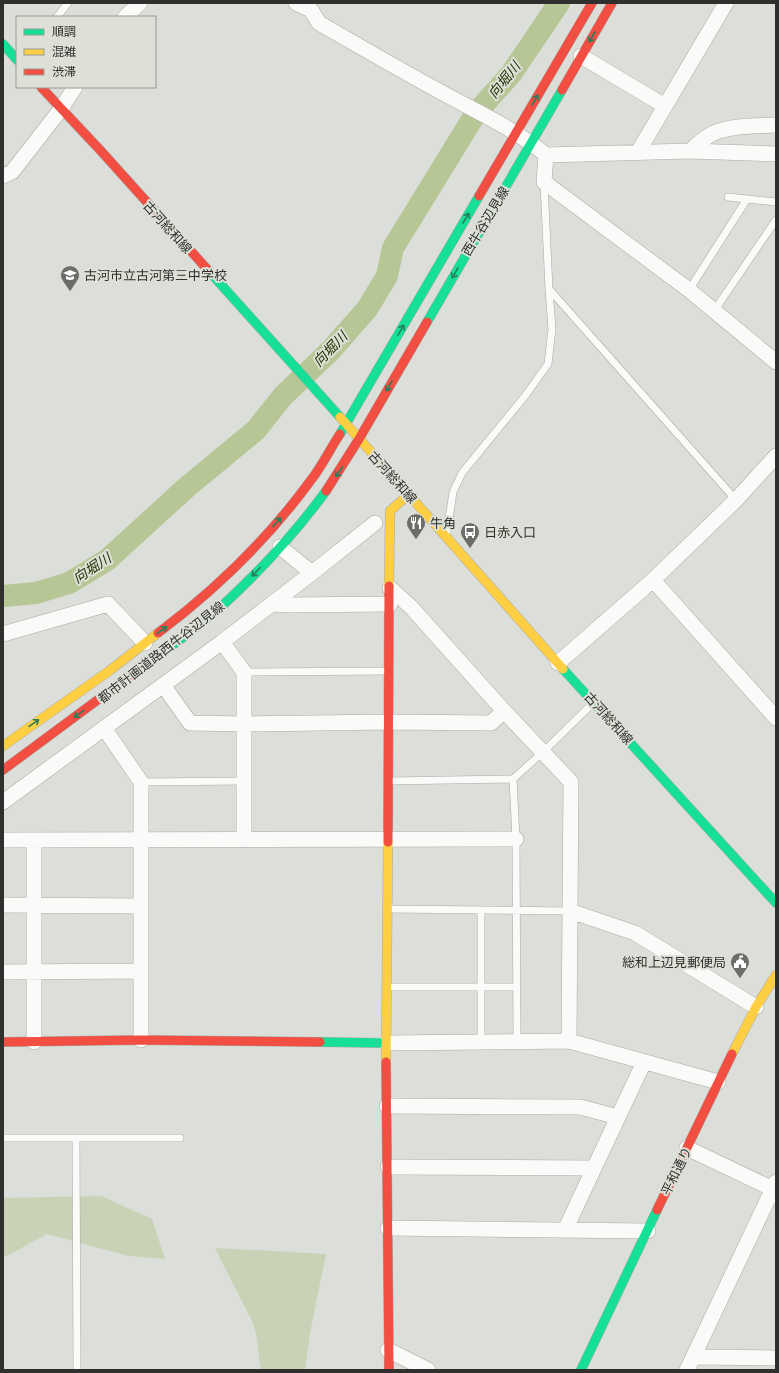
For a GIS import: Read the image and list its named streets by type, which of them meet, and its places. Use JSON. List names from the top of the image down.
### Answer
{
  "streets": {
    "street": [
      "西牛谷辺見線",
      "古河総和線",
      "都市計画道路西牛谷辺見線",
      "平和通り"
    ]
  },
  "crossings": [
    ["西牛谷辺見線", "古河総和線"],
    ["西牛谷辺見線", "都市計画道路西牛谷辺見線"],
    ["古河総和線", "都市計画道路西牛谷辺見線"]
  ],
  "water": ["向堀川"],
  "places": {
    "school or university": ["古河市立古河第三中学校"],
    "restaurant": ["牛角"],
    "bus stop": ["日赤入口"],
    "public building": ["総和上辺見郵便局"]
  },
  "legend": ["順調", "混雑", "渋滞"]
}
